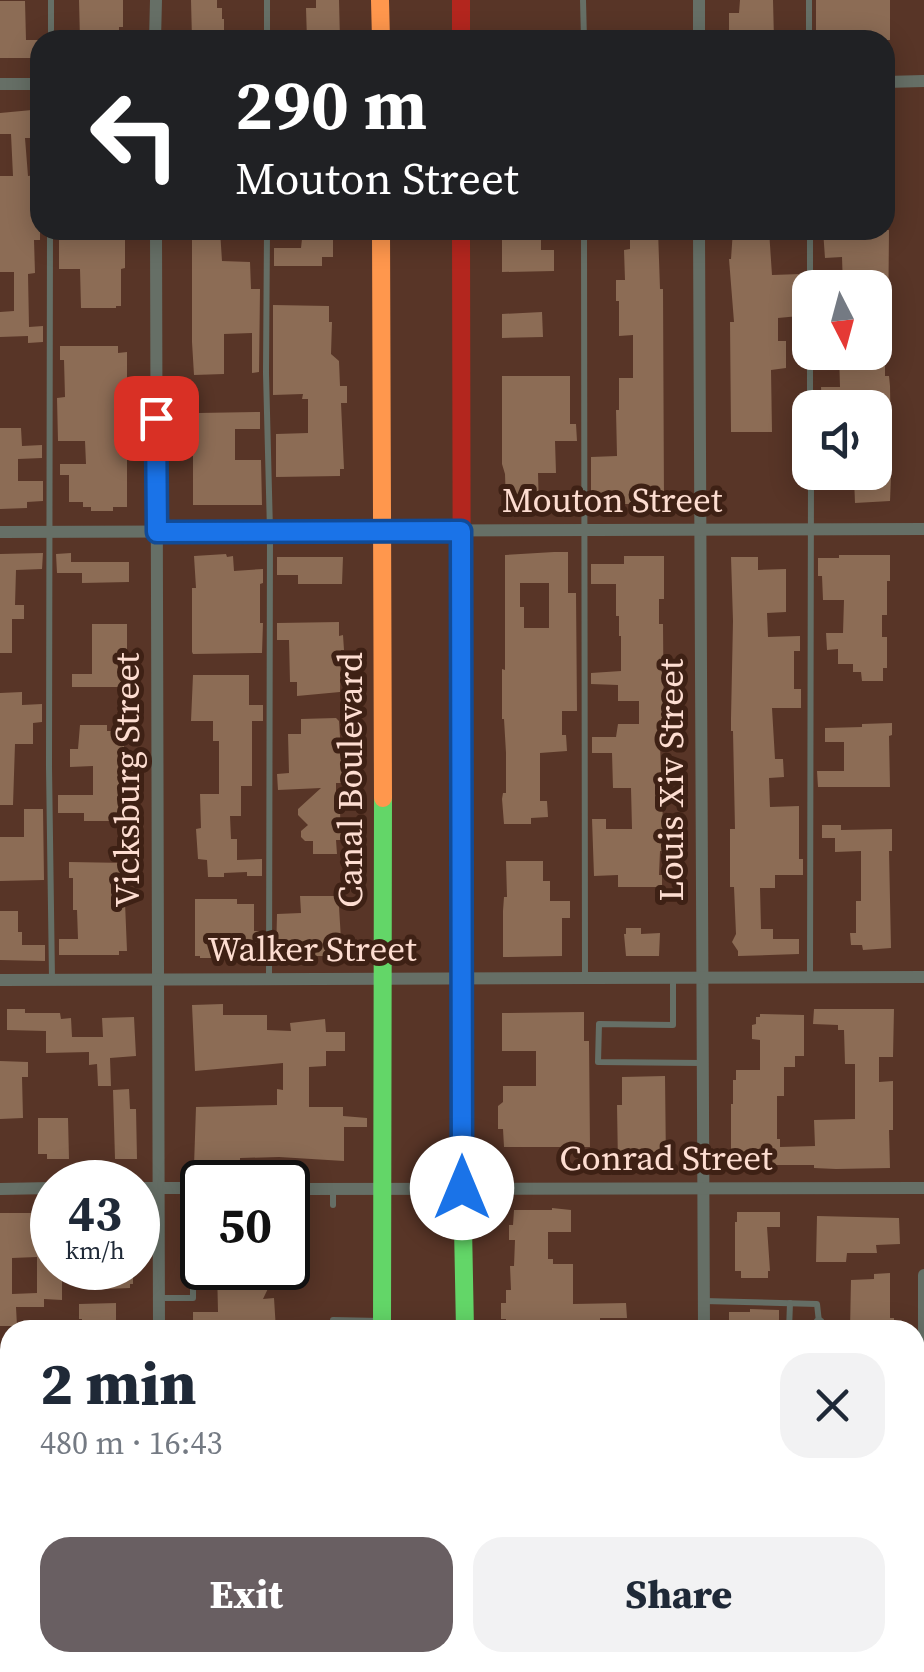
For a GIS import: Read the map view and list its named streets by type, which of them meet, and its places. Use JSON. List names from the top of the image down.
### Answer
{
  "streets": {
    "main road": ["Canal Boulevard"],
    "street": [
      "Mouton Street",
      "Vicksburg Street",
      "Louis Xiv Street",
      "Walker Street",
      "Conrad Street"
    ]
  },
  "crossings": [
    ["Mouton Street", "Vicksburg Street"],
    ["Mouton Street", "Canal Boulevard"],
    ["Mouton Street", "Louis Xiv Street"],
    ["Vicksburg Street", "Walker Street"],
    ["Canal Boulevard", "Walker Street"],
    ["Canal Boulevard", "Conrad Street"],
    ["Louis Xiv Street", "Walker Street"],
    ["Louis Xiv Street", "Conrad Street"]
  ],
  "north": "bottom",
  "page": {
    "turn": ["290 m", "Mouton Street"],
    "speed": "43 km/h",
    "limit": "50",
    "heading": ["2 min", "480 m · 16:43"],
    "buttons": ["Exit", "Share"]
  }
}
